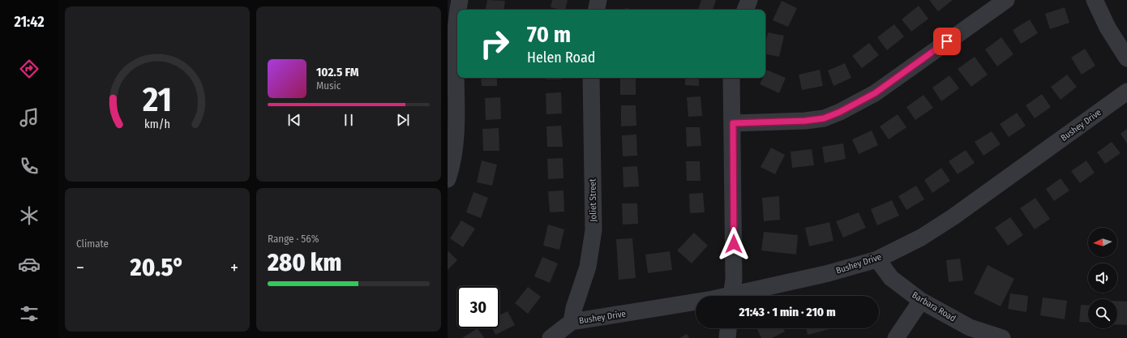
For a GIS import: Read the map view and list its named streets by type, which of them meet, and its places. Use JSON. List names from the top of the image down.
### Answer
{
  "streets": {
    "street": ["Bushey Drive", "Joliet Street", "Barbara Road"]
  },
  "crossings": [
    ["Bushey Drive", "Joliet Street"],
    ["Bushey Drive", "Barbara Road"]
  ],
  "north": "left",
  "page": {
    "tabs": "21:42",
    "turn": ["70 m", "Helen Road"],
    "song": ["102.5 FM", "Music"],
    "tile": [
      "Climate",
      ["Range · 56%", "280 km"]
    ],
    "heat": ["−", "20.5°", "+"],
    "limit": "30",
    "trip": "21:43 · 1 min · 210 m",
    "gauge": ["21", "km/h"]
  }
}
